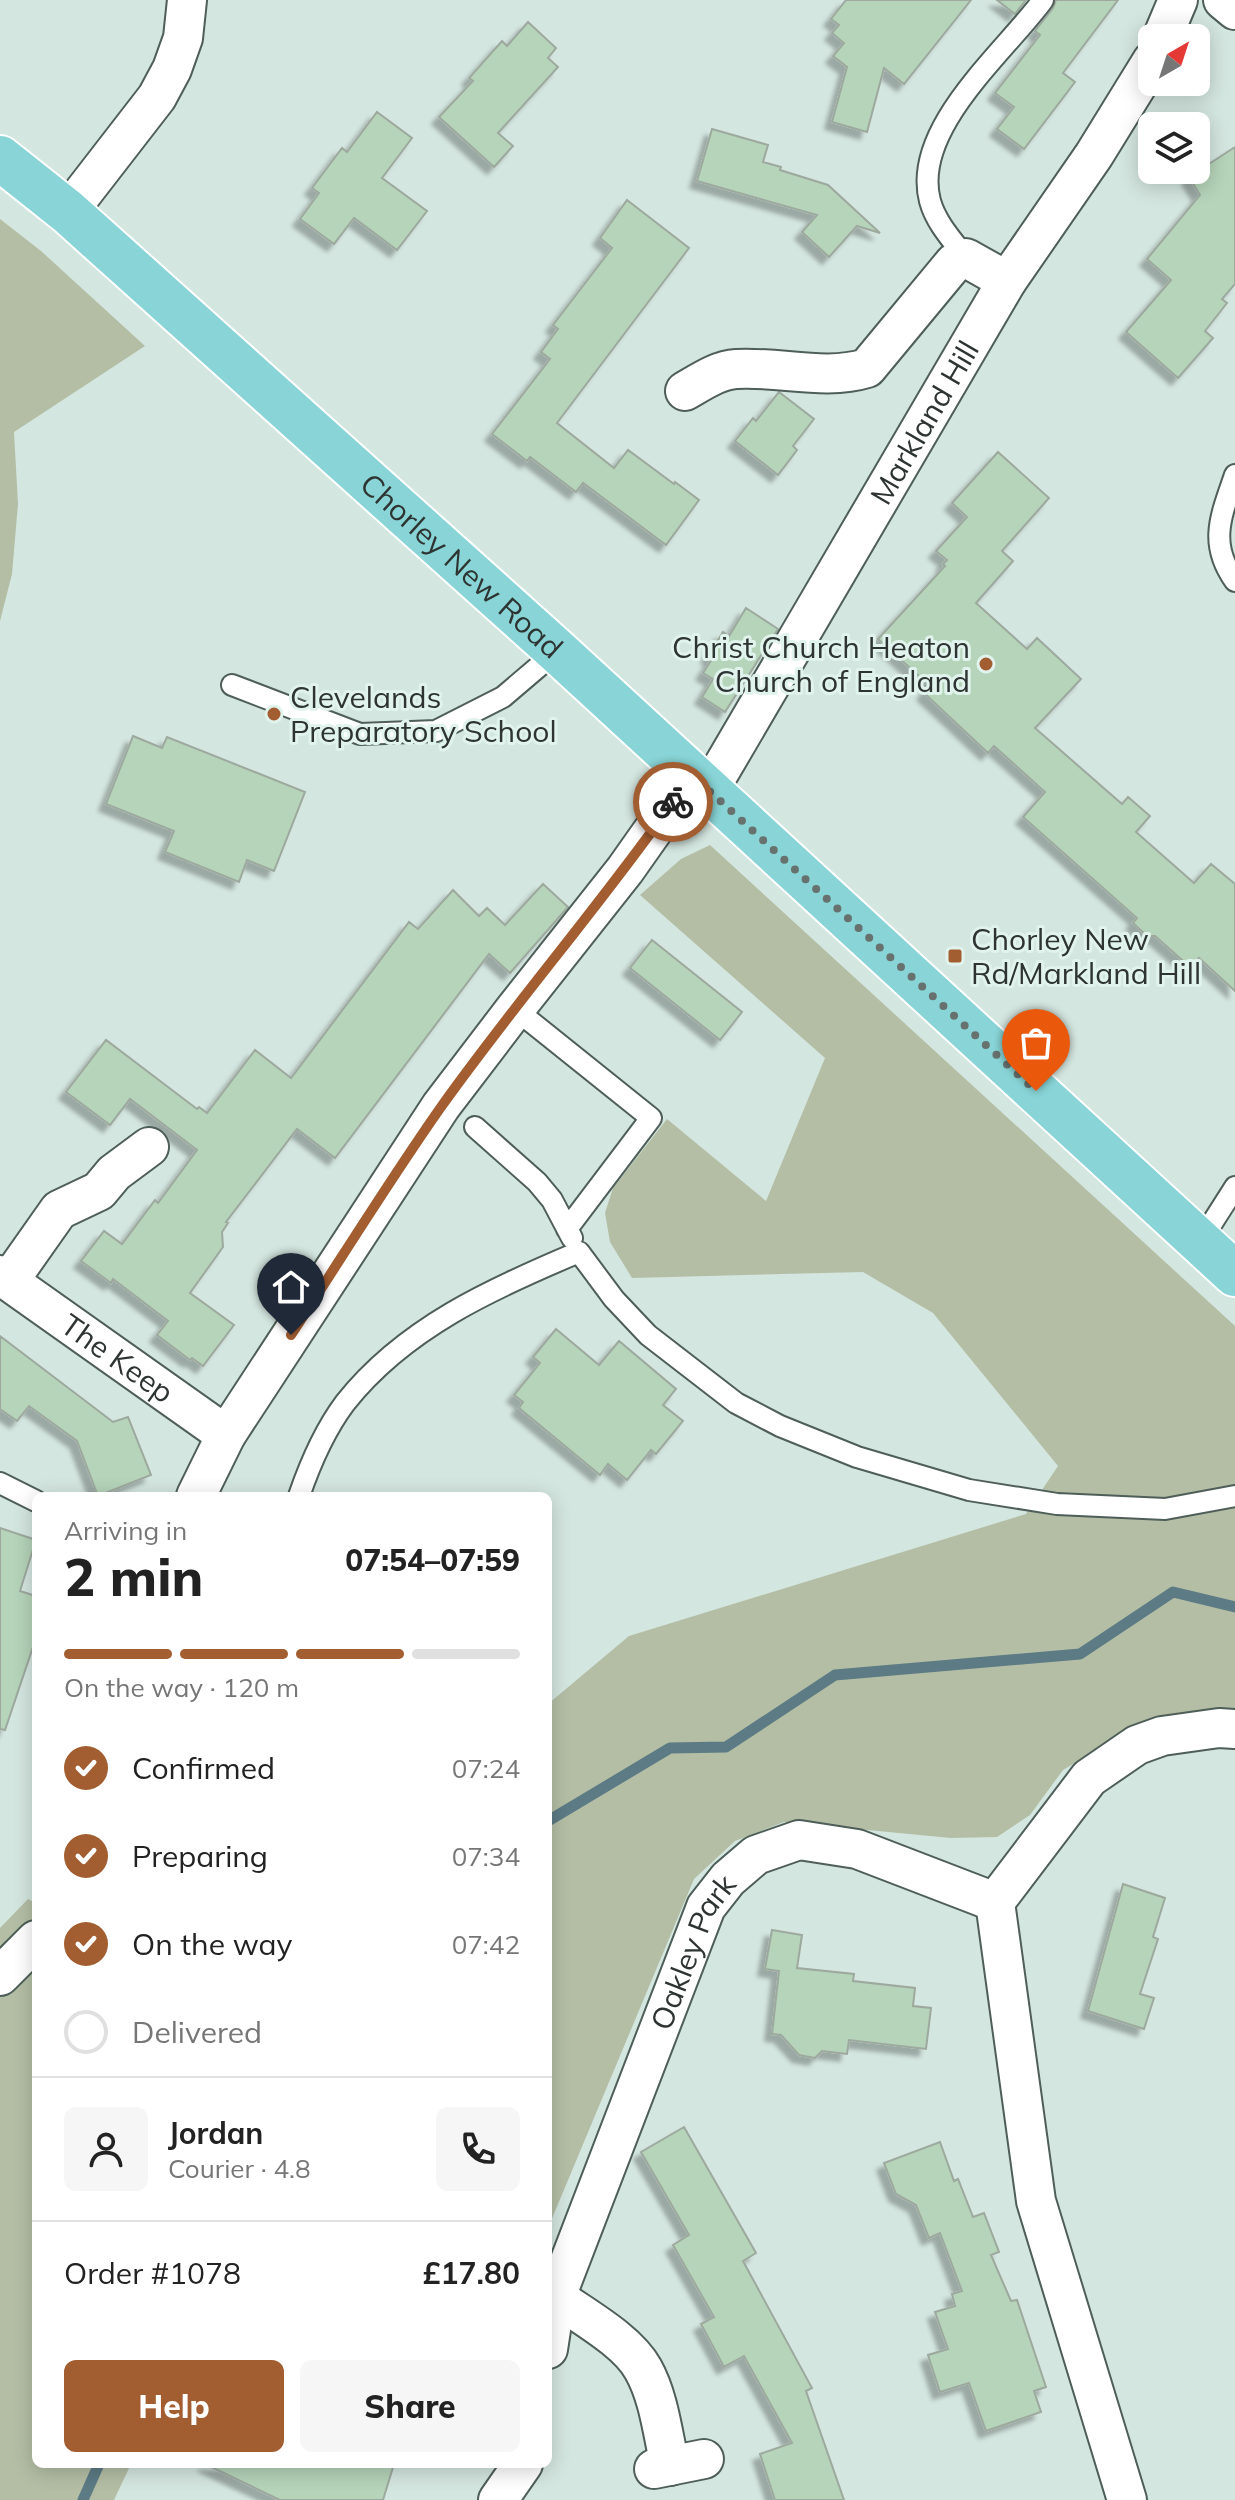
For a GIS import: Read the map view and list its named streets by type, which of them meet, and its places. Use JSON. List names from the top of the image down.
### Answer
{
  "streets": {
    "main road": ["Chorley New Road"],
    "street": ["Markland Hill", "The Keep", "Oakley Park"]
  },
  "crossings": [
    ["Markland Hill", "Chorley New Road"],
    ["Markland Hill", "The Keep"]
  ],
  "places": {
    "other": ["Christ Church Heaton Church of England", "Clevelands Preparatory School"],
    "transit": ["Chorley New Rd/Markland Hill"]
  },
  "north": "top right",
  "page": {
    "heading": ["2 min", "Arriving in", "07:54–07:59"],
    "panel": [
      "Jordan",
      "Courier · 4.8",
      "Order #1078",
      "£17.80"
    ],
    "bar": "On the way · 120 m",
    "list": [
      ["Confirmed", "07:24"],
      ["Preparing", "07:34"],
      ["On the way", "07:42"],
      "Delivered"
    ],
    "buttons": ["Help", "Share"]
  }
}
